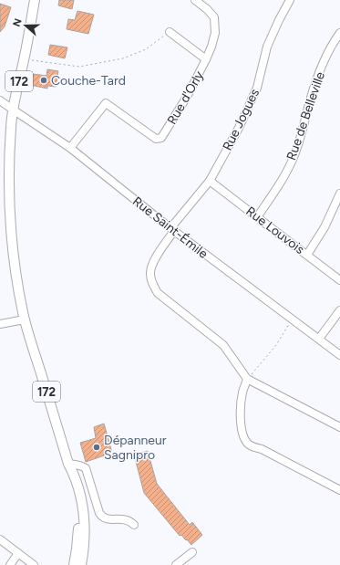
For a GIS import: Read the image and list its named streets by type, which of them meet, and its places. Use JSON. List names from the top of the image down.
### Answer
{
  "streets": {
    "main road": ["172"],
    "street": [
      "Rue d'Orly",
      "Rue de Belleville",
      "Rue Jogues",
      "Rue Saint-Émile",
      "Rue Louvois"
    ]
  },
  "crossings": [
    ["172", "Rue Saint-Émile"],
    ["Rue d'Orly", "Rue Saint-Émile"],
    ["Rue de Belleville", "Rue Louvois"],
    ["Rue Jogues", "Rue Saint-Émile"],
    ["Rue Jogues", "Rue Louvois"]
  ],
  "places": ["Couche-Tard", "Dépanneur Sagnipro"],
  "north": "left"
}
